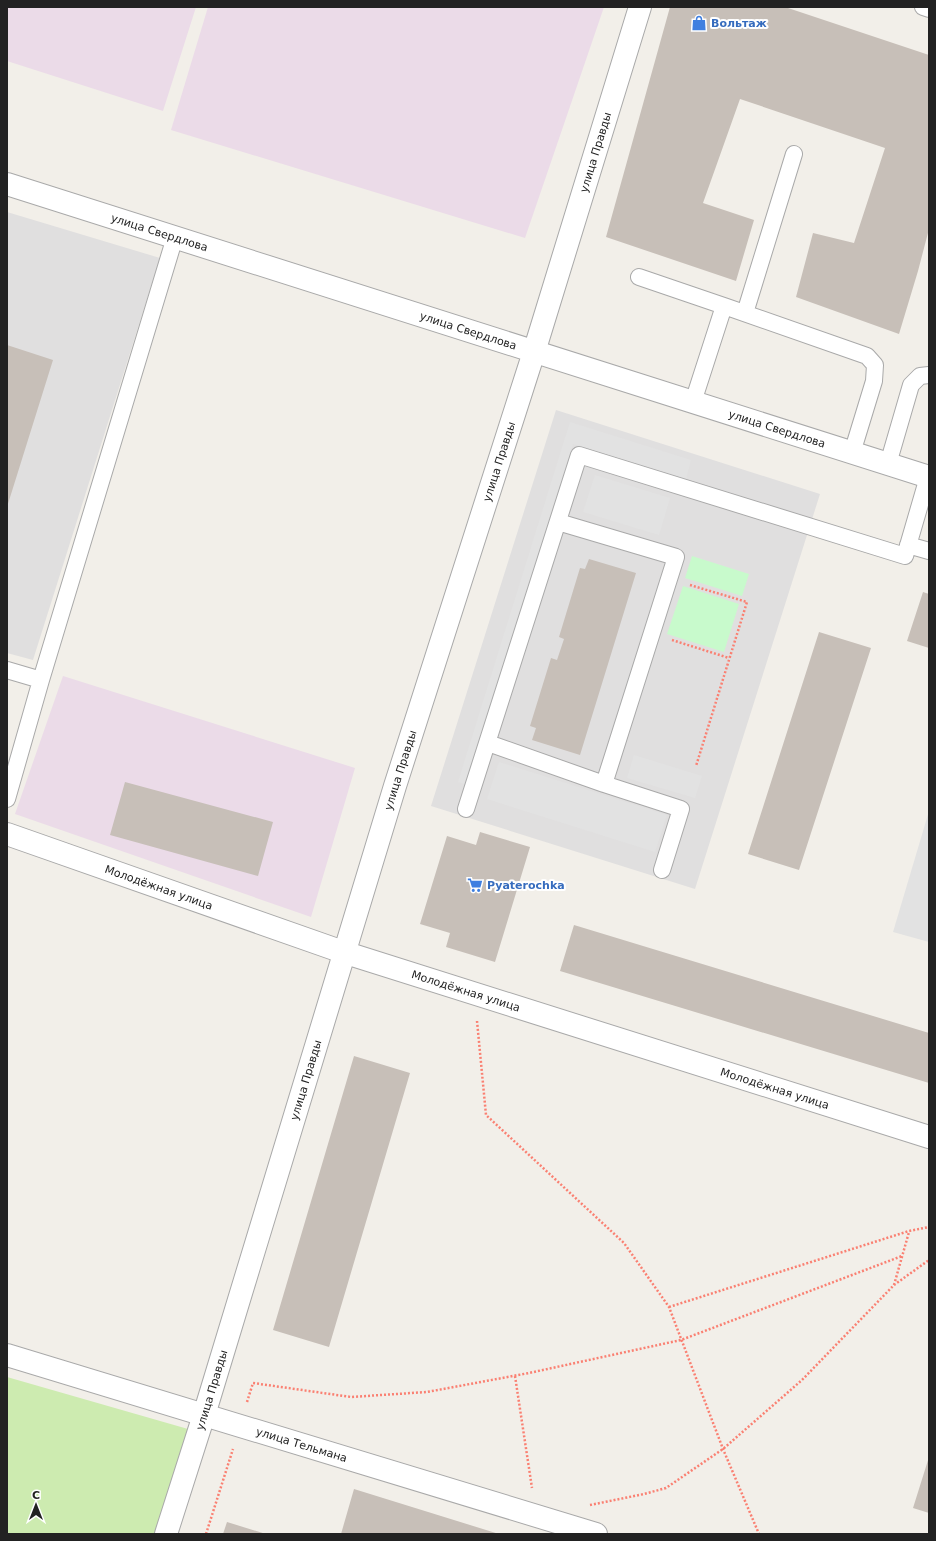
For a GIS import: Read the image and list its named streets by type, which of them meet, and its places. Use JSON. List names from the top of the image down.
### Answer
{
  "streets": {
    "street": [
      "улица Правды",
      "улица Свердлова",
      "Молодёжная улица",
      "улица Тельмана"
    ]
  },
  "crossings": [
    ["улица Правды", "улица Свердлова"],
    ["улица Правды", "Молодёжная улица"],
    ["улица Правды", "улица Тельмана"]
  ],
  "places": {
    "shop": ["Вольтаж"],
    "supermarket": ["Pyaterochka"]
  },
  "north": "top"
}
